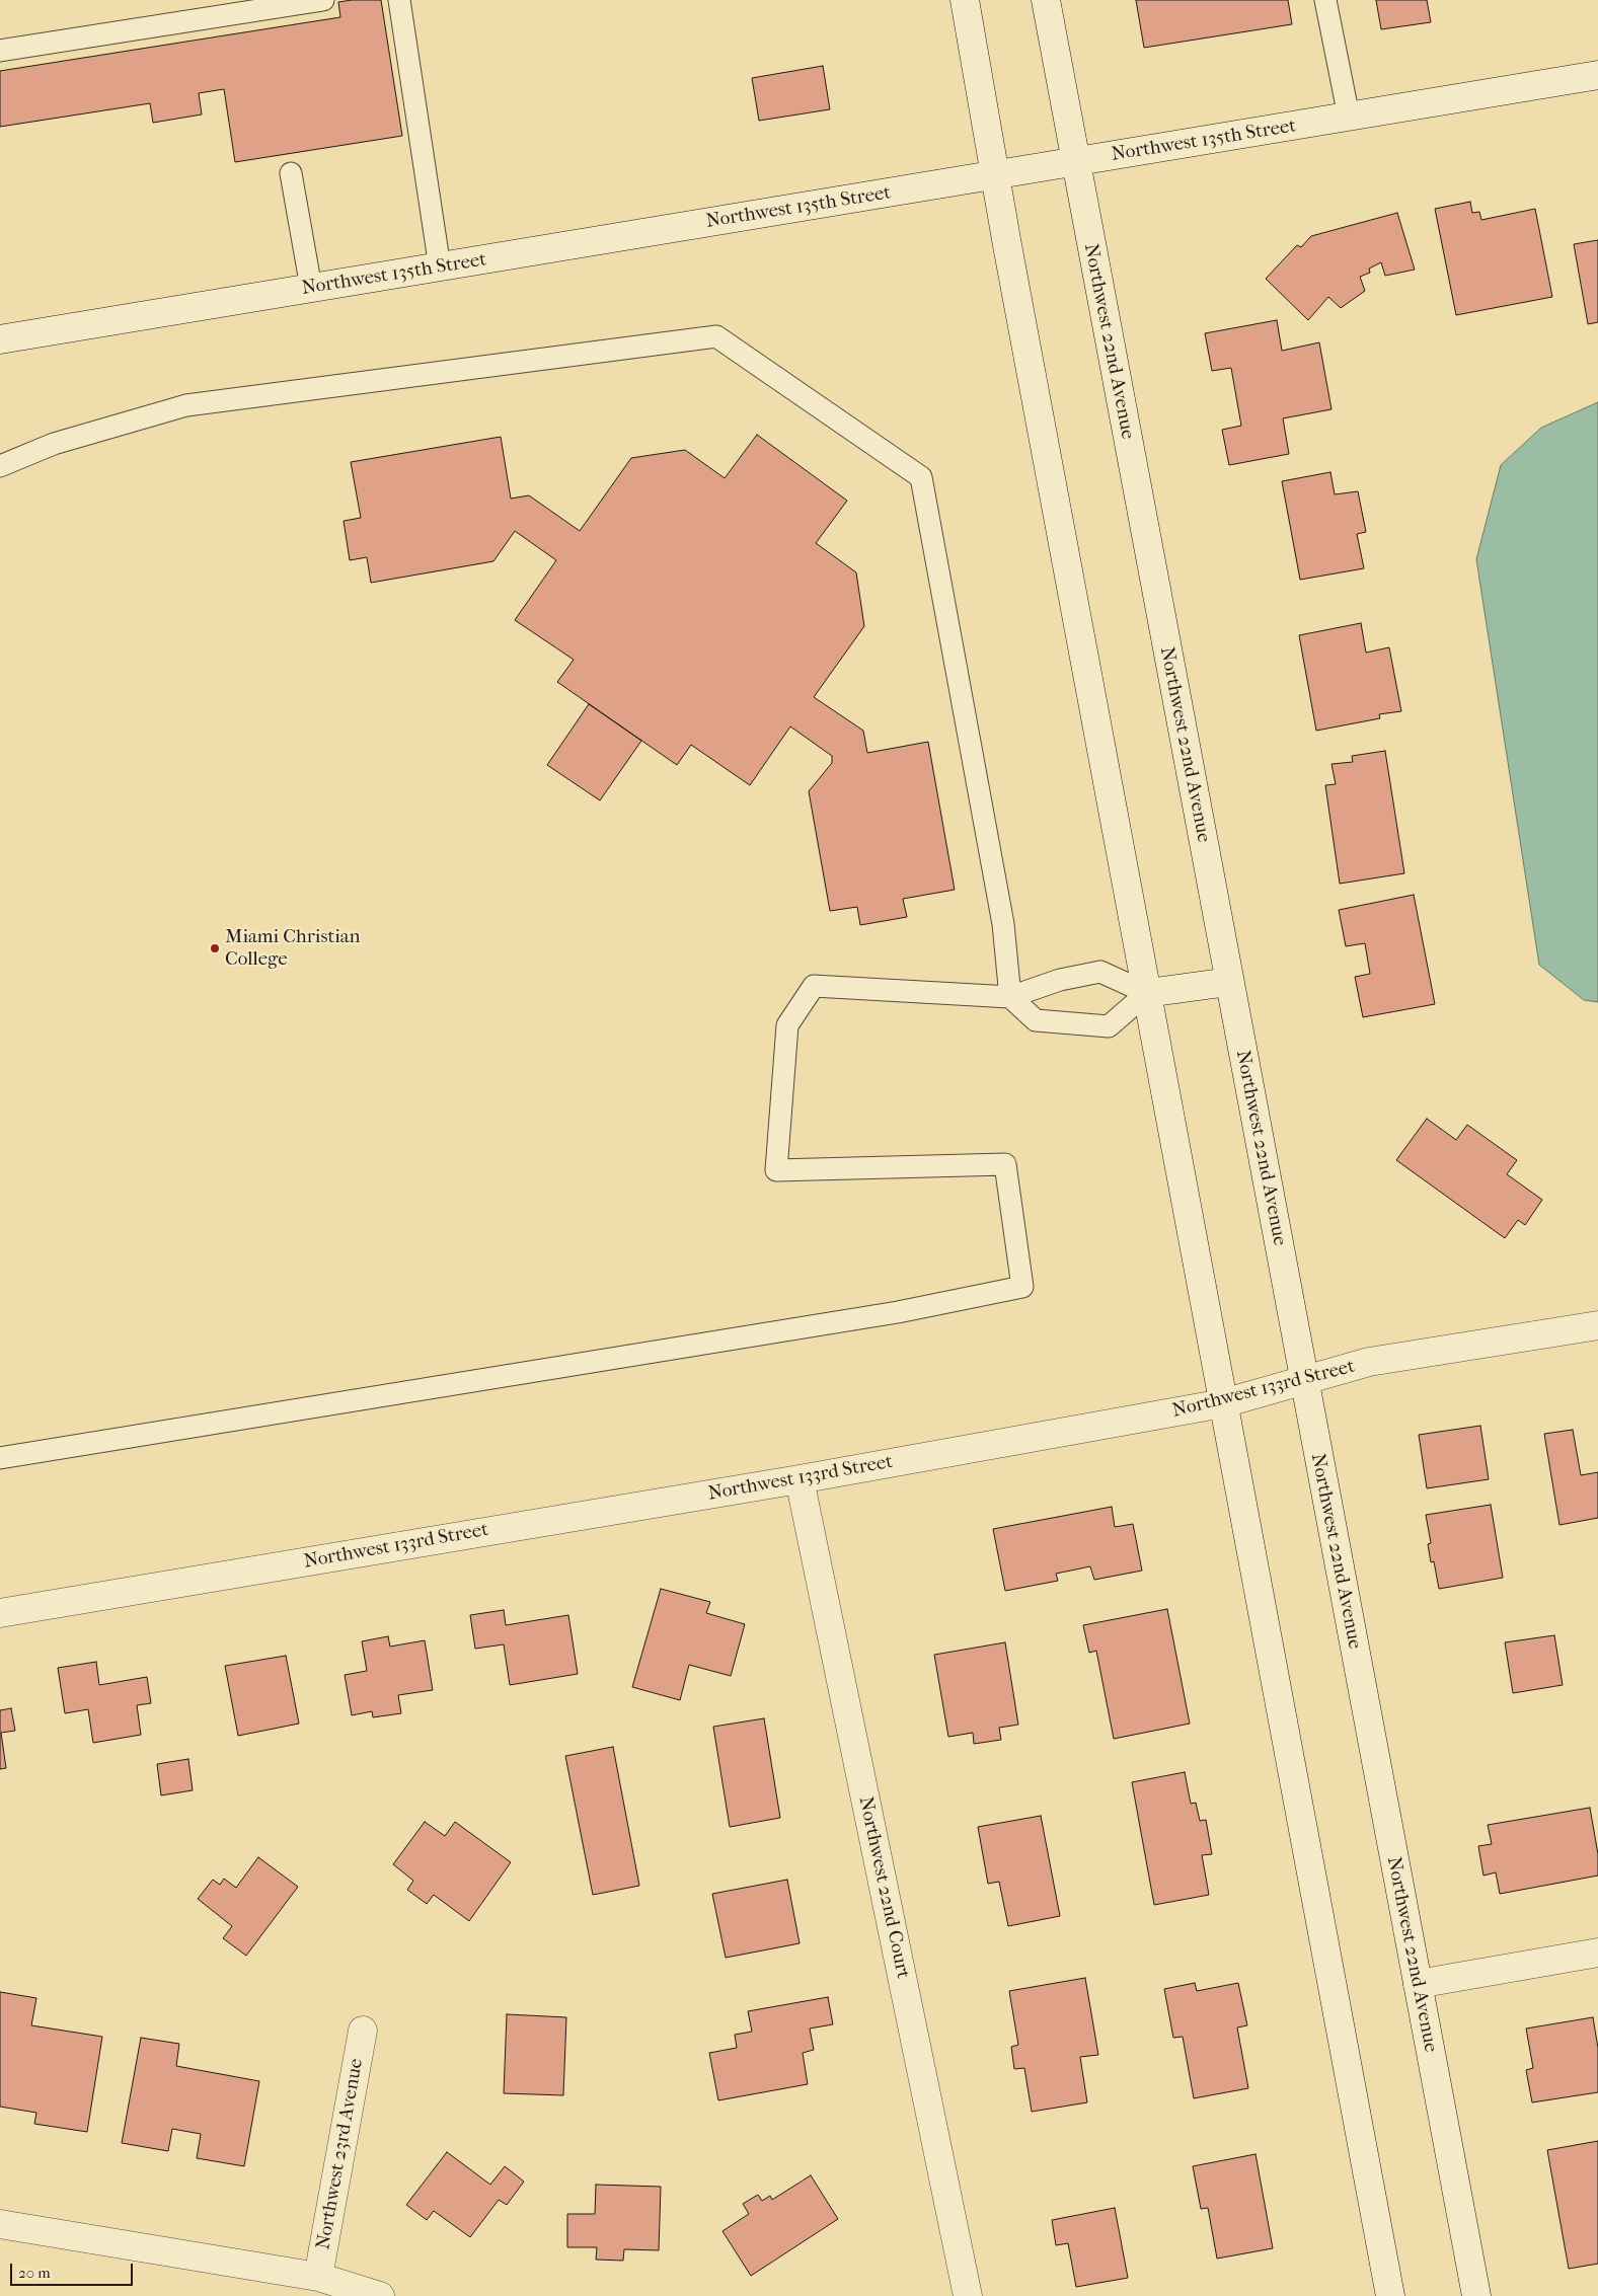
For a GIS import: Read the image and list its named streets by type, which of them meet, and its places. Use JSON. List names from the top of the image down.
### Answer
{
  "streets": {
    "main road": [
      "Northwest 135th Street",
      "Northwest 22nd Avenue",
      "Northwest 133rd Street",
      "Northwest 22nd Court",
      "Northwest 23rd Avenue"
    ]
  },
  "crossings": [
    ["Northwest 135th Street", "Northwest 22nd Avenue"],
    ["Northwest 22nd Avenue", "Northwest 133rd Street"],
    ["Northwest 133rd Street", "Northwest 22nd Court"]
  ],
  "places": ["Miami Christian College"],
  "scale_bar": "20 m"
}
